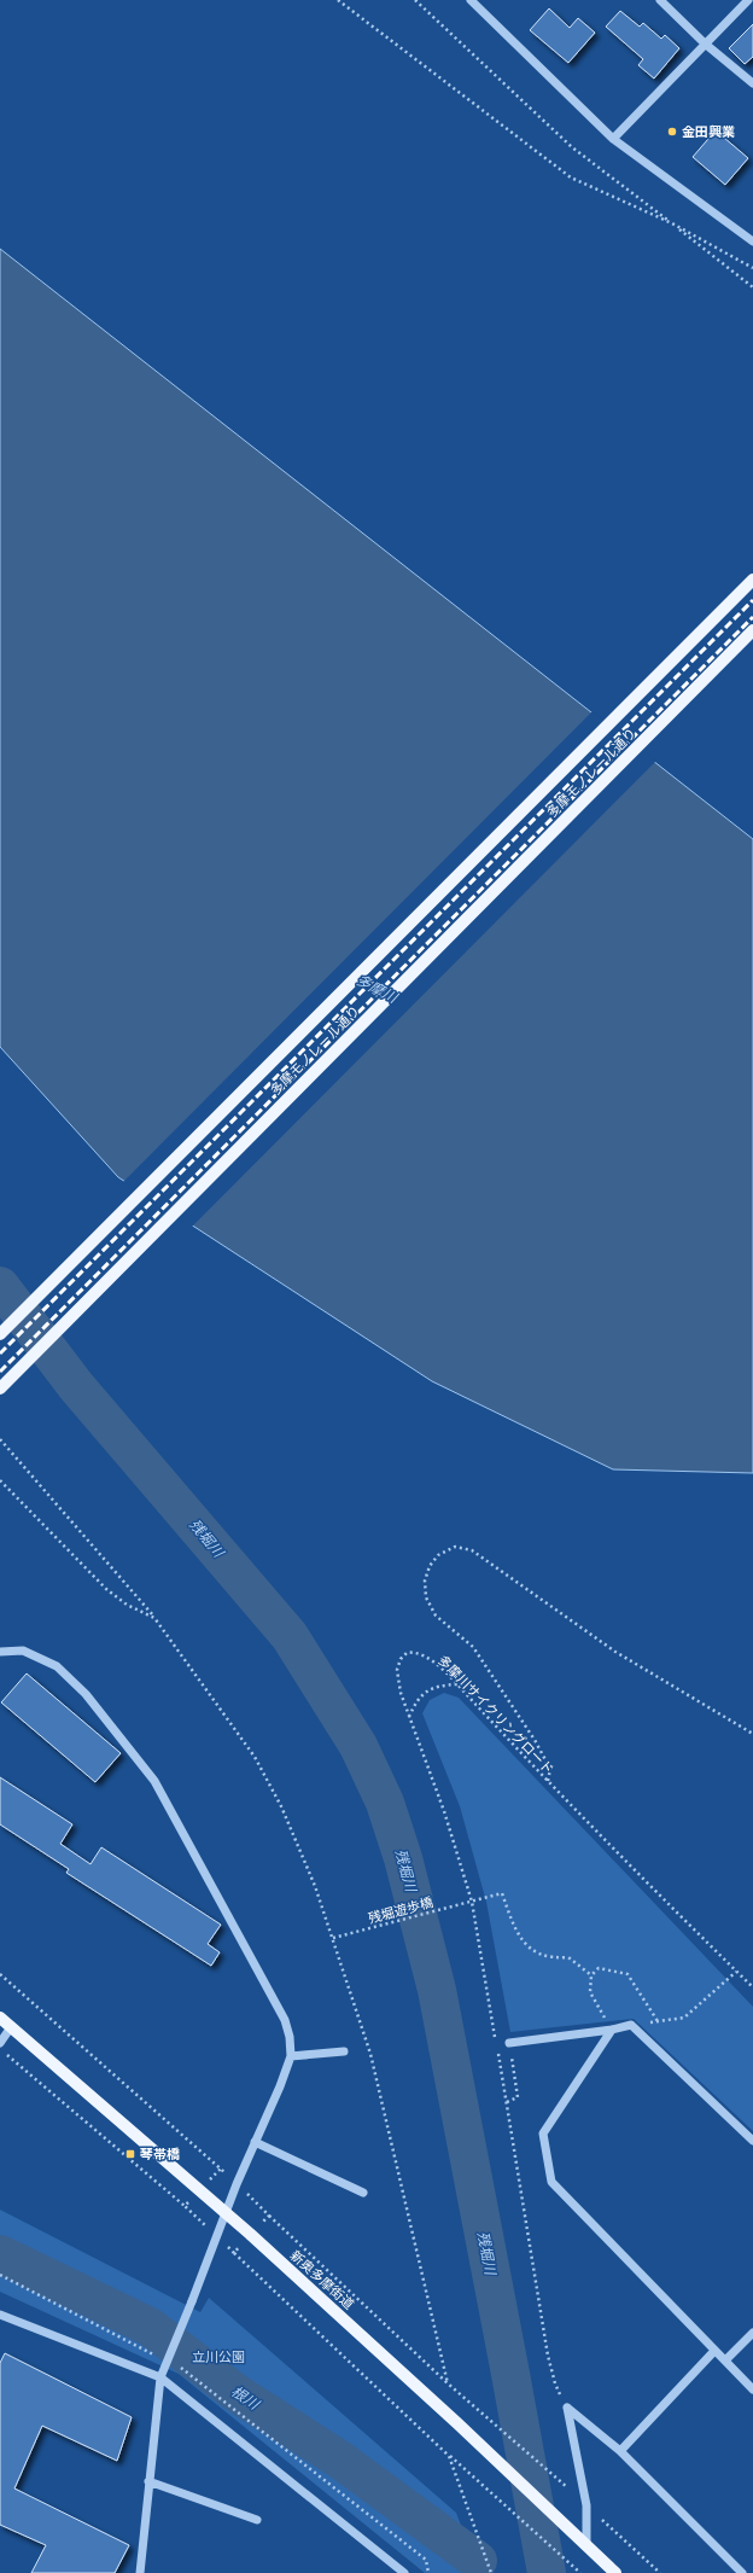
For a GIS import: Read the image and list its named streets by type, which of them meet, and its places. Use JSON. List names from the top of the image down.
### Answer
{
  "streets": {
    "main road": ["多摩モノレール通り", "新奥多摩街道"],
    "path": ["多摩川サイクリングロード", "残堀遊歩橋"]
  },
  "crossings": [
    ["多摩川サイクリングロード", "残堀遊歩橋"]
  ],
  "water": ["多摩川", "残堀川", "根川"],
  "parks": ["立川公園"],
  "places": {
    "other": ["金田興業"],
    "transit": ["琴帯橋"]
  }
}
